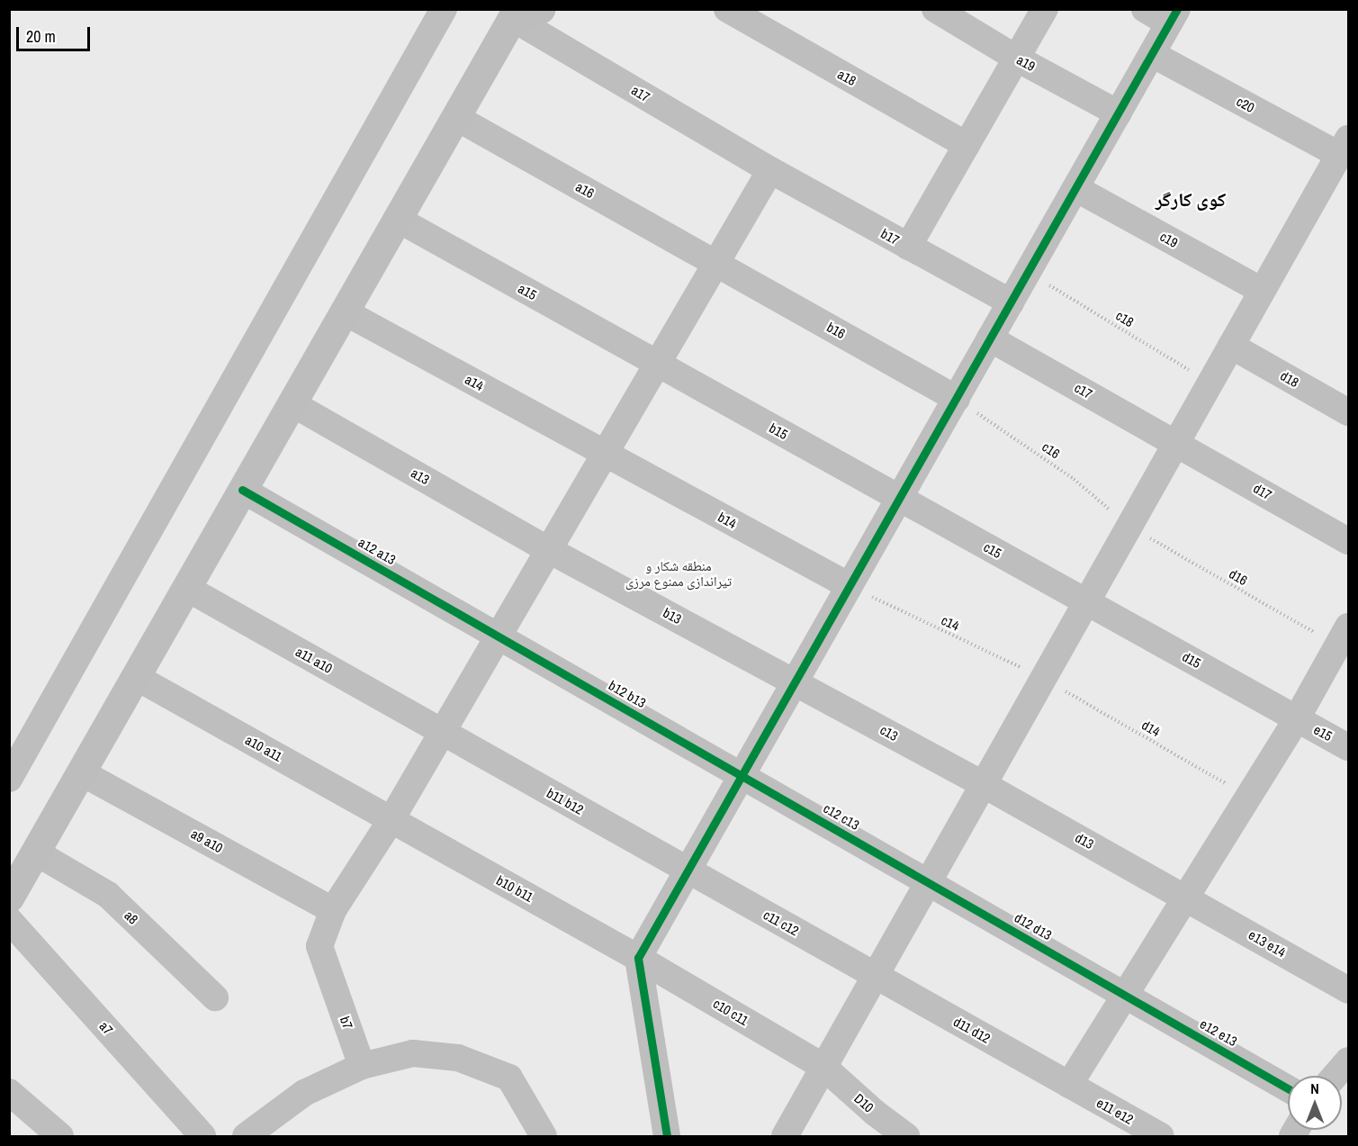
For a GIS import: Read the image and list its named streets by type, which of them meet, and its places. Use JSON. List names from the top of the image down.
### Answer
{
  "streets": {
    "street": [
      "a19",
      "a18",
      "a17",
      "c20",
      "a16",
      "b17",
      "c19",
      "a15",
      "b16",
      "d18",
      "a14",
      "c17",
      "b15",
      "a13",
      "d17",
      "b14",
      "c15",
      "a12 a13",
      "b13",
      "a11 a10",
      "d15",
      "b12 b13",
      "c13",
      "e15",
      "a10 a11",
      "b11 b12",
      "c12 c13",
      "a9 a10",
      "d13",
      "b10 b11",
      "a8",
      "c11 c12",
      "d12 d13",
      "e13 e14",
      "c10 c11",
      "b7",
      "a7",
      "d11 d12",
      "e12 e13",
      "D10",
      "e11 e12"
    ],
    "path": [
      "c18",
      "c16",
      "d16",
      "c14",
      "d14"
    ]
  },
  "crossings": [
    ["a17", "b17"],
    ["a17", "b7"],
    ["a16", "b16"],
    ["a16", "b7"],
    ["b17", "b7"],
    ["a15", "b15"],
    ["a15", "b7"],
    ["b16", "c16"],
    ["b16", "b7"],
    ["a14", "b14"],
    ["a14", "b7"],
    ["c17", "d17"],
    ["b15", "c15"],
    ["b15", "b7"],
    ["c16", "d16"],
    ["a13", "b13"],
    ["a13", "b7"],
    ["b14", "c14"],
    ["b14", "b7"],
    ["c15", "d15"],
    ["a12 a13", "b12 b13"],
    ["a12 a13", "b7"],
    ["b13", "c13"],
    ["b13", "b7"],
    ["c14", "d14"],
    ["a11 a10", "b11 b12"],
    ["a11 a10", "b7"],
    ["d15", "e15"],
    ["b12 b13", "c12 c13"],
    ["b12 b13", "b7"],
    ["c13", "d13"],
    ["a10 a11", "b10 b11"],
    ["a10 a11", "b7"],
    ["b11 b12", "c11 c12"],
    ["b11 b12", "b7"],
    ["c12 c13", "d12 d13"],
    ["a9 a10", "b7"],
    ["d13", "e13 e14"],
    ["b10 b11", "c10 c11"],
    ["b10 b11", "b7"],
    ["c11 c12", "d11 d12"],
    ["d12 d13", "e12 e13"],
    ["c10 c11", "D10"],
    ["d11 d12", "e11 e12"]
  ],
  "districts": ["کوی کارگر"],
  "parks": ["منطقه شکار و تیراندازی ممنوع مرزی"],
  "scale_bar": "20 m",
  "north": "top"
}
